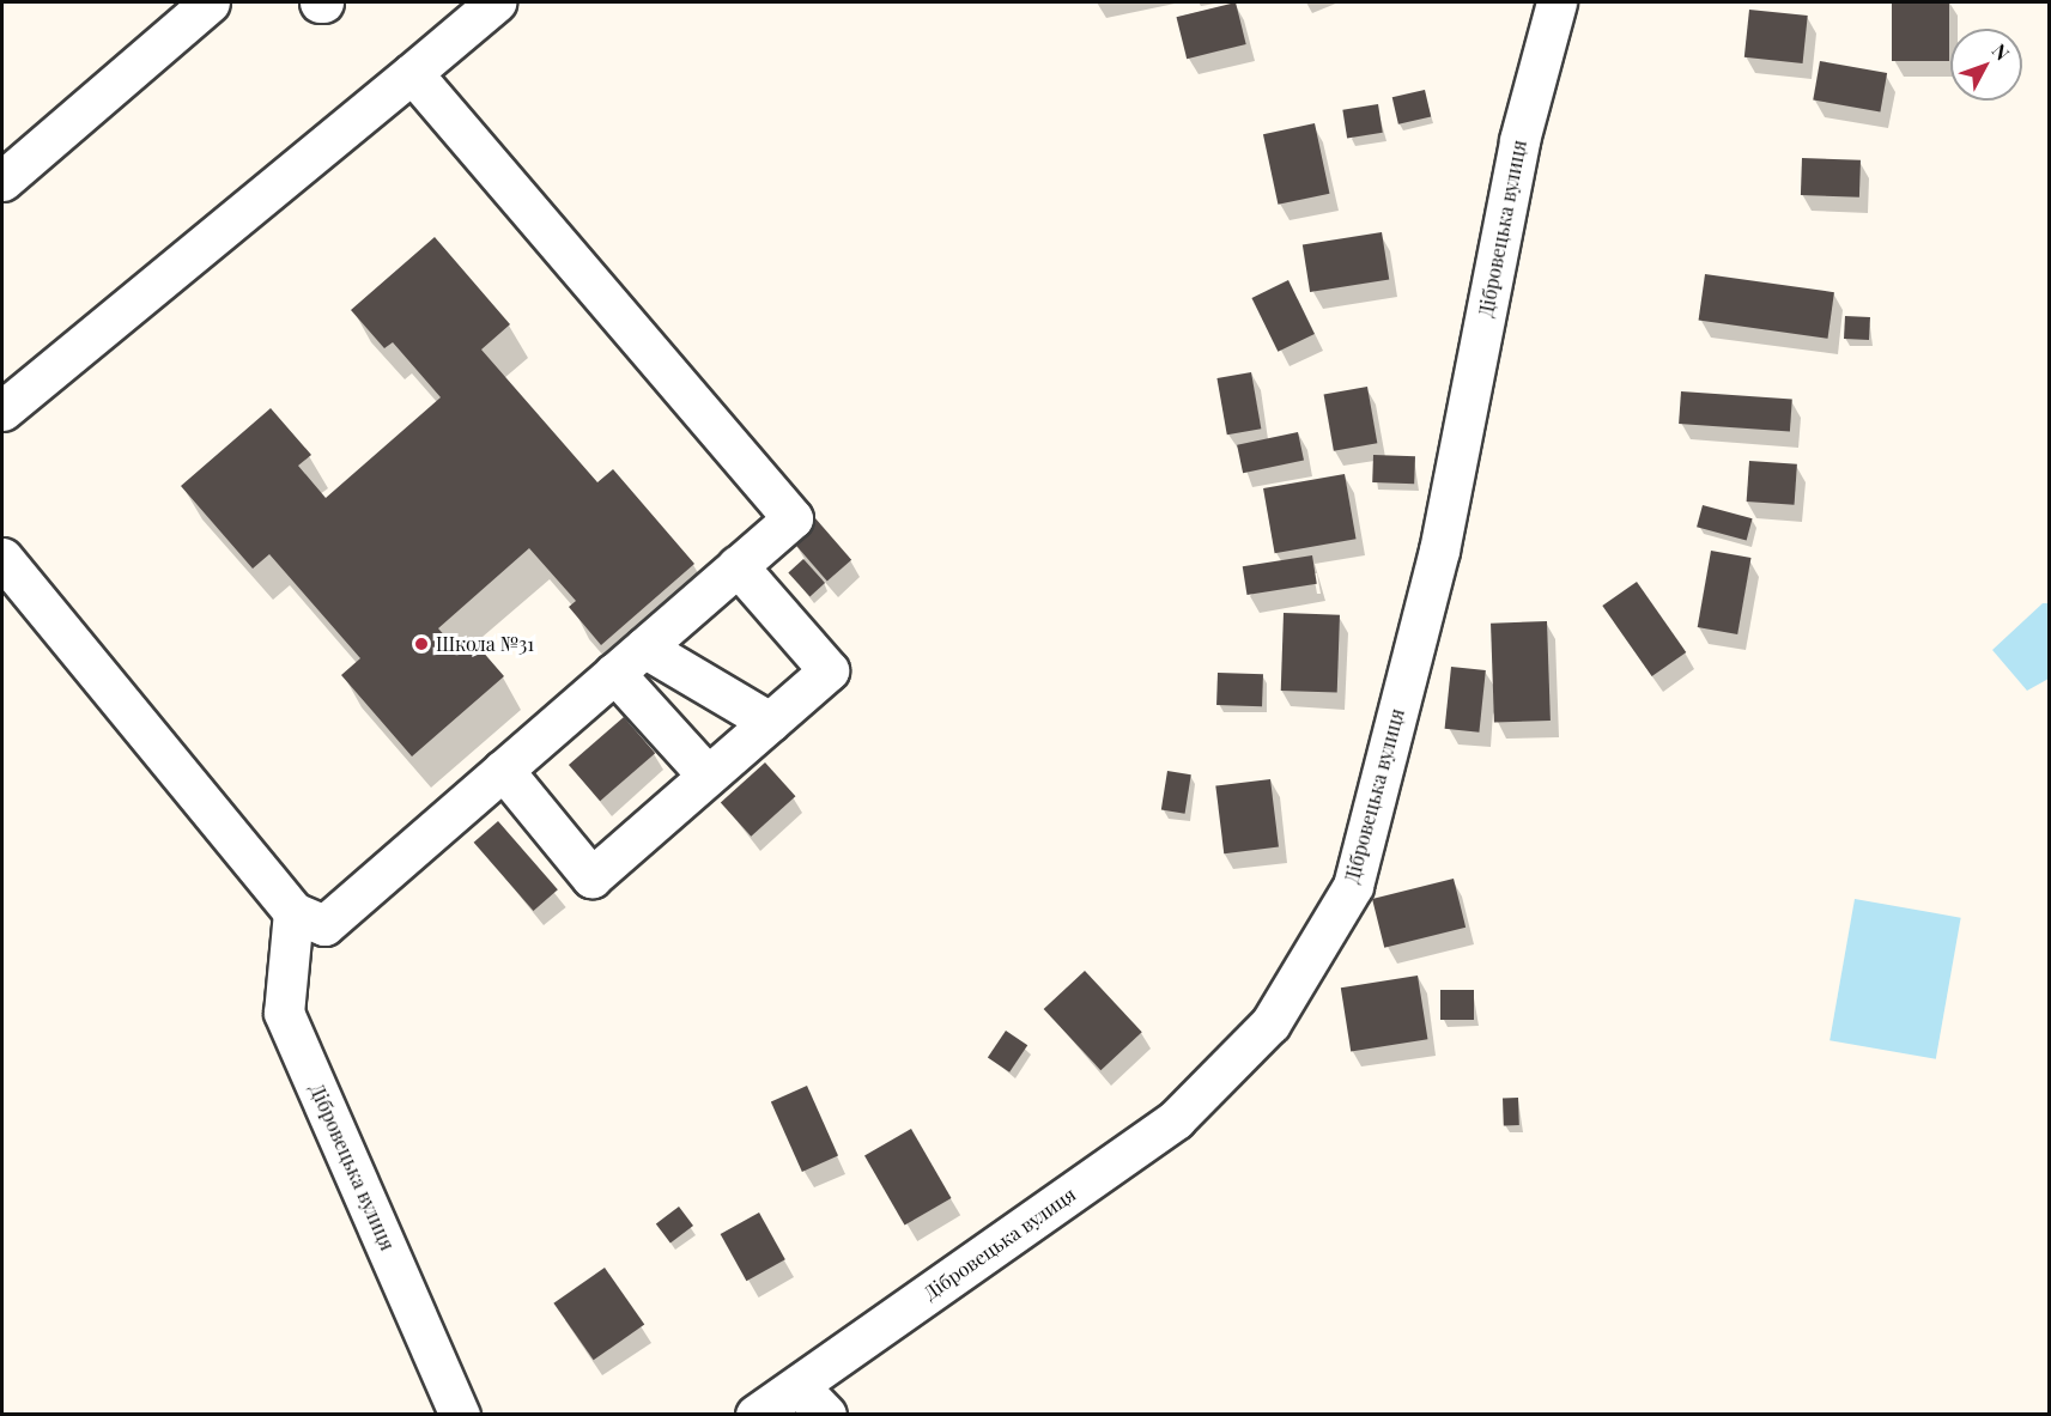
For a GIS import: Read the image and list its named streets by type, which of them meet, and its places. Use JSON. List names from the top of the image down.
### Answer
{
  "streets": {
    "street": ["Дібровецька вулиця"]
  },
  "places": ["Школа №31"],
  "north": "top right"
}
